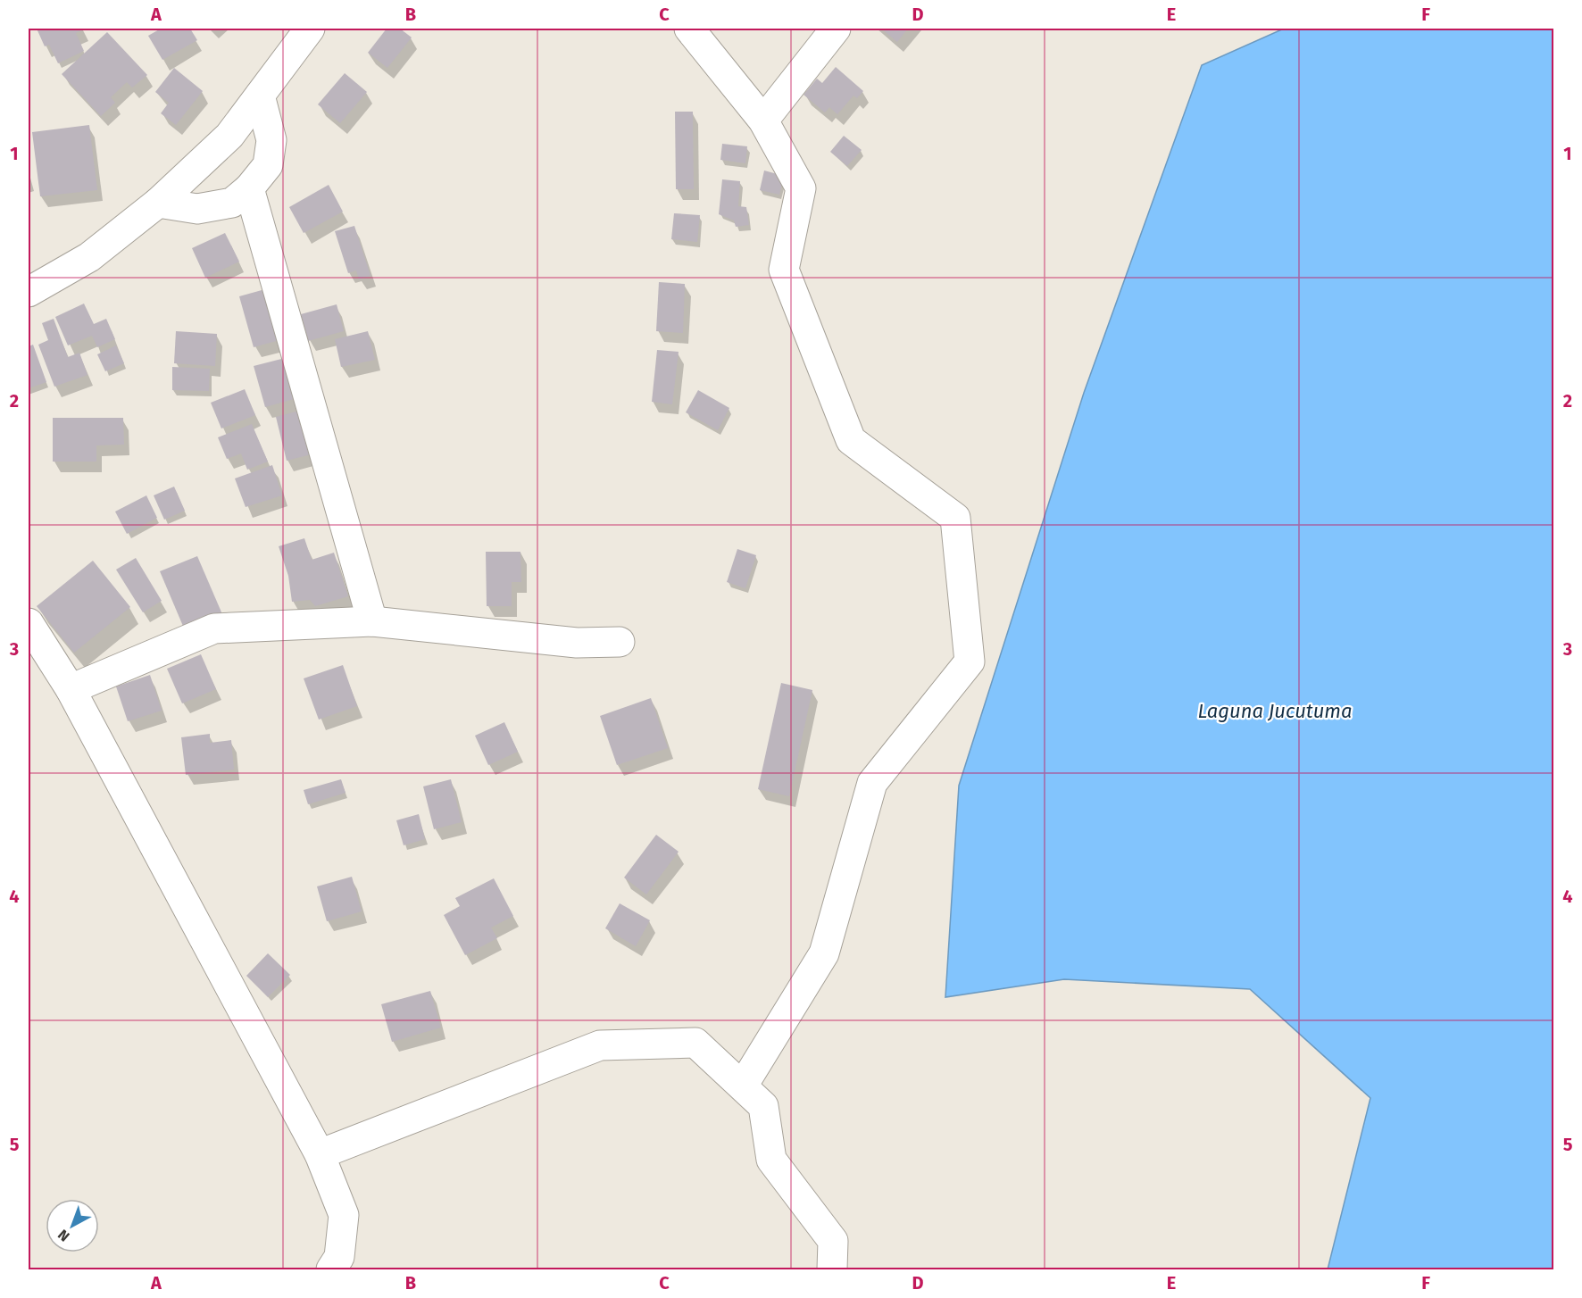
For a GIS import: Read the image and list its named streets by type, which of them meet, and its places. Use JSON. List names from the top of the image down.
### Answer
{
  "water": ["Laguna Jucutuma"],
  "north": "bottom left",
  "grid": {
    "columns": [
      "A",
      "B",
      "C",
      "D",
      "E",
      "F"
    ],
    "rows": [
      "1",
      "2",
      "3",
      "4",
      "5"
    ]
  }
}
